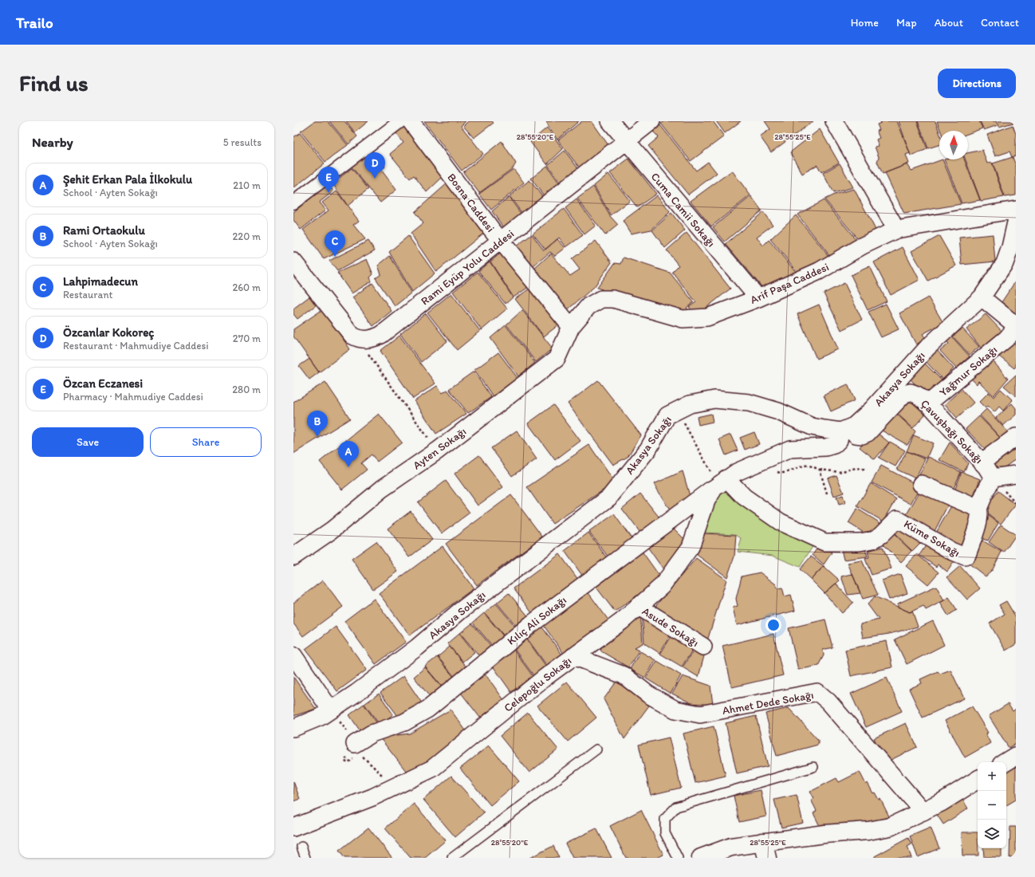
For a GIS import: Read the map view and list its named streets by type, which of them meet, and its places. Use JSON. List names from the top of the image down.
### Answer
{
  "streets": {
    "street": [
      "Bosna Caddesi",
      "Cuma Camii Sokağı",
      "Rami Eyüp Yolu Caddesi",
      "Arif Paşa Caddesi",
      "Yağmur Sokağı",
      "Akasya Sokağı",
      "Çavuşbağı Sokağı",
      "Ayten Sokağı",
      "Küme Sokağı",
      "Kılıç Ali Sokağı",
      "Asude Sokağı",
      "Celepoğlu Sokağı",
      "Ahmet Dede Sokağı"
    ]
  },
  "crossings": [
    ["Bosna Caddesi", "Rami Eyüp Yolu Caddesi"],
    ["Bosna Caddesi", "Arif Paşa Caddesi"],
    ["Bosna Caddesi", "Ayten Sokağı"],
    ["Cuma Camii Sokağı", "Rami Eyüp Yolu Caddesi"],
    ["Cuma Camii Sokağı", "Arif Paşa Caddesi"],
    ["Arif Paşa Caddesi", "Ayten Sokağı"],
    ["Yağmur Sokağı", "Akasya Sokağı"],
    ["Yağmur Sokağı", "Çavuşbağı Sokağı"],
    ["Akasya Sokağı", "Çavuşbağı Sokağı"],
    ["Çavuşbağı Sokağı", "Küme Sokağı"],
    ["Küme Sokağı", "Kılıç Ali Sokağı"],
    ["Küme Sokağı", "Celepoğlu Sokağı"],
    ["Kılıç Ali Sokağı", "Celepoğlu Sokağı"],
    ["Asude Sokağı", "Celepoğlu Sokağı"],
    ["Celepoğlu Sokağı", "Ahmet Dede Sokağı"]
  ],
  "north": "top",
  "page": {
    "header": "Trailo",
    "nav": [
      "Home",
      "Map",
      "About",
      "Contact"
    ],
    "buttons": [
      "Directions",
      ["Save", "Share"]
    ],
    "title": "Find us",
    "heading": ["Nearby", "5 results"],
    "pins": [
      "D",
      "E",
      "C",
      "B",
      "A"
    ],
    "list": [
      {
        "mark": "A",
        "name": "Şehit Erkan Pala İlkokulu",
        "note": "School · Ayten Sokağı",
        "value": "210 m"
      },
      {
        "mark": "B",
        "name": "Rami Ortaokulu",
        "note": "School · Ayten Sokağı",
        "value": "220 m"
      },
      {
        "mark": "C",
        "name": "Lahpimadecun",
        "note": "Restaurant",
        "value": "260 m"
      },
      {
        "mark": "D",
        "name": "Özcanlar Kokoreç",
        "note": "Restaurant · Mahmudiye Caddesi",
        "value": "270 m"
      },
      {
        "mark": "E",
        "name": "Özcan Eczanesi",
        "note": "Pharmacy · Mahmudiye Caddesi",
        "value": "280 m"
      }
    ],
    "map_buttons": ["+", "−"]
  },
  "coordinates": ["28°55'20\"E", "28°55'25\"E"]
}
